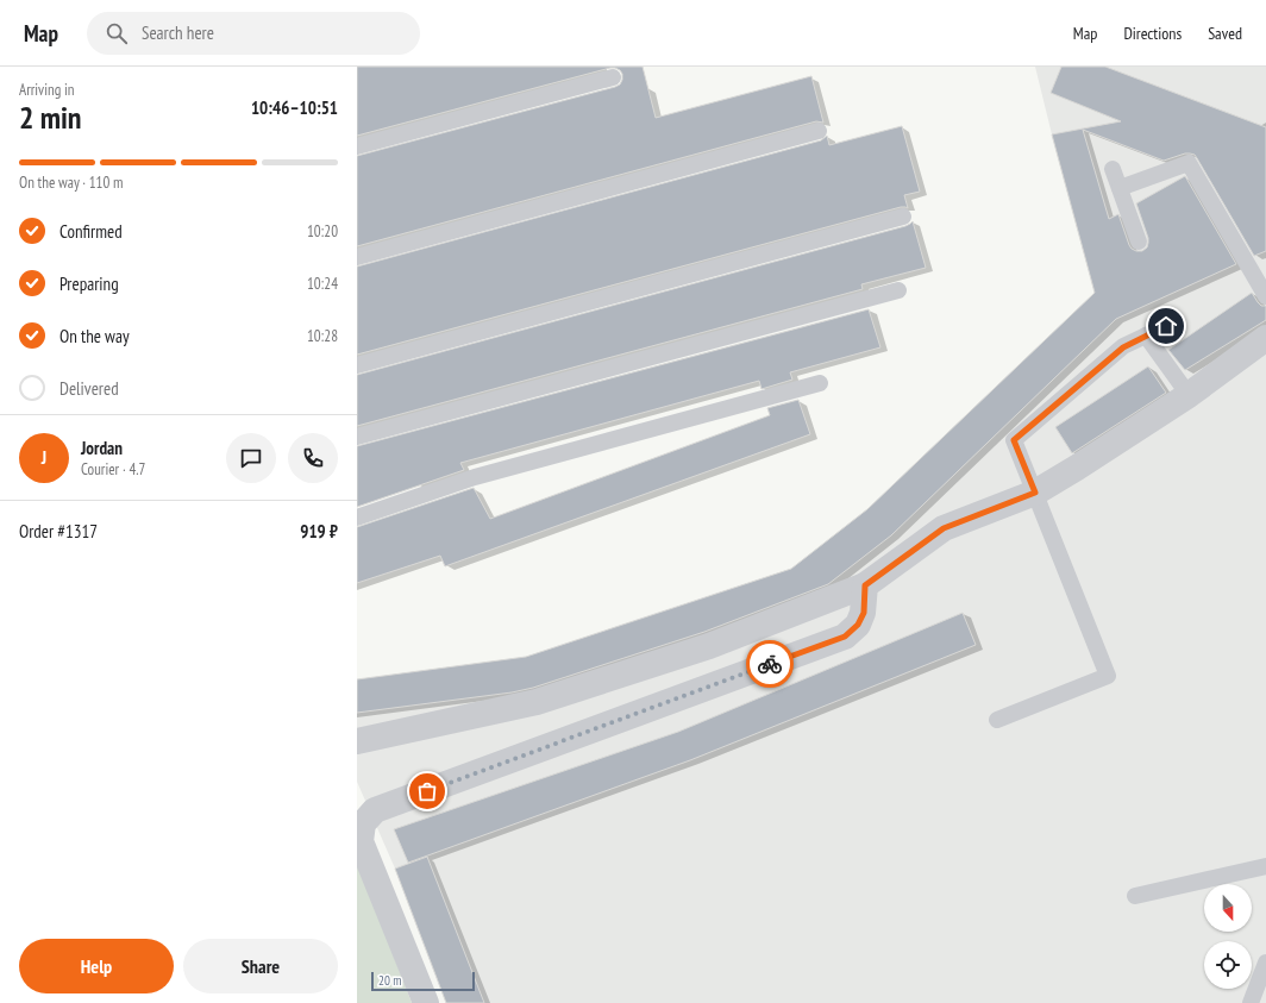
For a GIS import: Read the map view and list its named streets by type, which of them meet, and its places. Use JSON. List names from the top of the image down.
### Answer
{
  "scale_bar": "20 m",
  "north": "bottom",
  "page": {
    "header": "Map",
    "search": "Search here",
    "nav": ["Map", "Directions", "Saved"],
    "heading": ["2 min", "Arriving in", "10:46–10:51"],
    "panel": [
      "Jordan",
      "Courier · 4.7",
      "Order #1317",
      "919 ₽"
    ],
    "bar": "On the way · 110 m",
    "list": [
      ["Confirmed", "10:20"],
      ["Preparing", "10:24"],
      ["On the way", "10:28"],
      "Delivered"
    ],
    "round": "J",
    "buttons": ["Help", "Share"],
    "scale": "20 m"
  }
}
